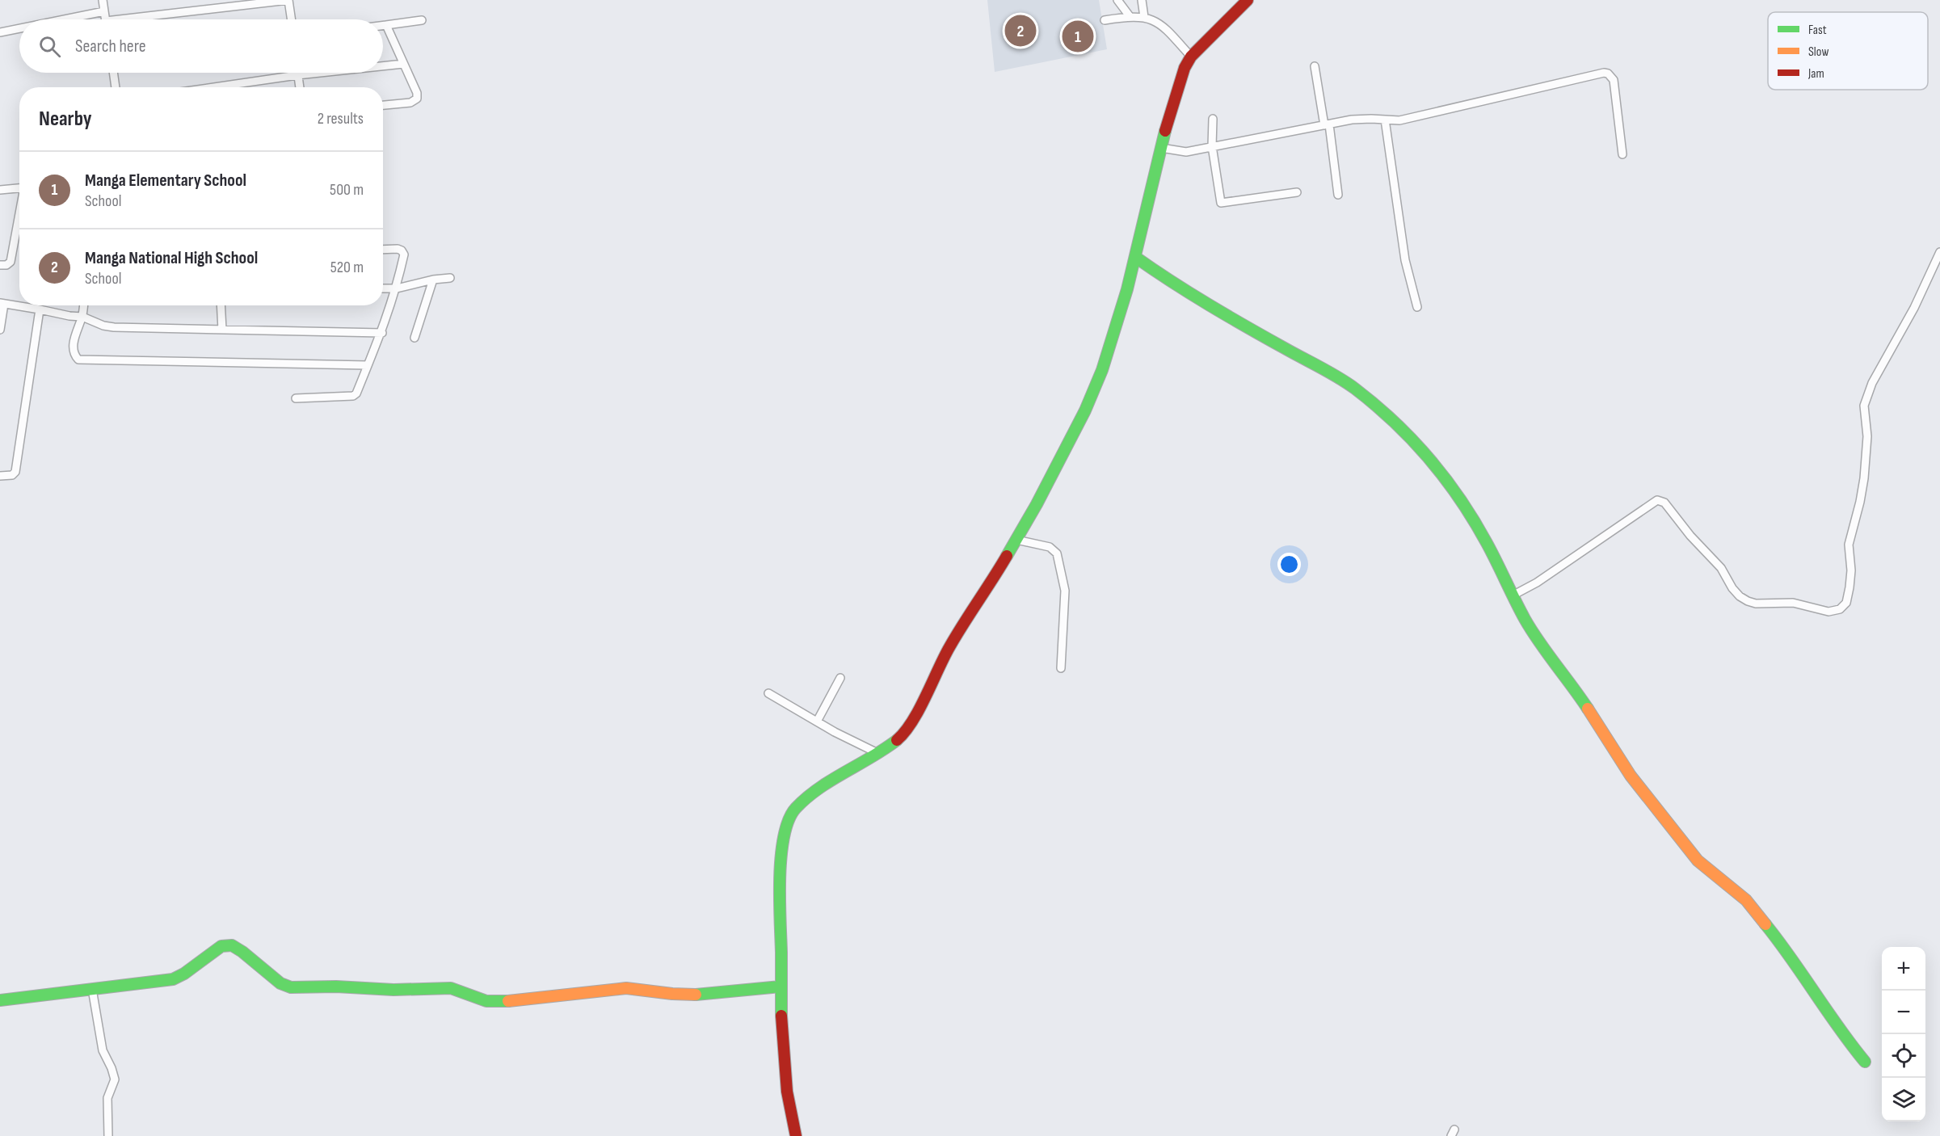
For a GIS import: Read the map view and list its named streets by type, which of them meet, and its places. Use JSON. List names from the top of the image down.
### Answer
{
  "legend": ["Fast", "Slow", "Jam"],
  "page": {
    "pins": ["2", "1"],
    "search": "Search here",
    "heading": ["Nearby", "2 results"],
    "list": [
      {
        "mark": "1",
        "name": "Manga Elementary School",
        "note": "School",
        "value": "500 m"
      },
      {
        "mark": "2",
        "name": "Manga National High School",
        "note": "School",
        "value": "520 m"
      }
    ],
    "map_buttons": ["+", "−"]
  }
}
